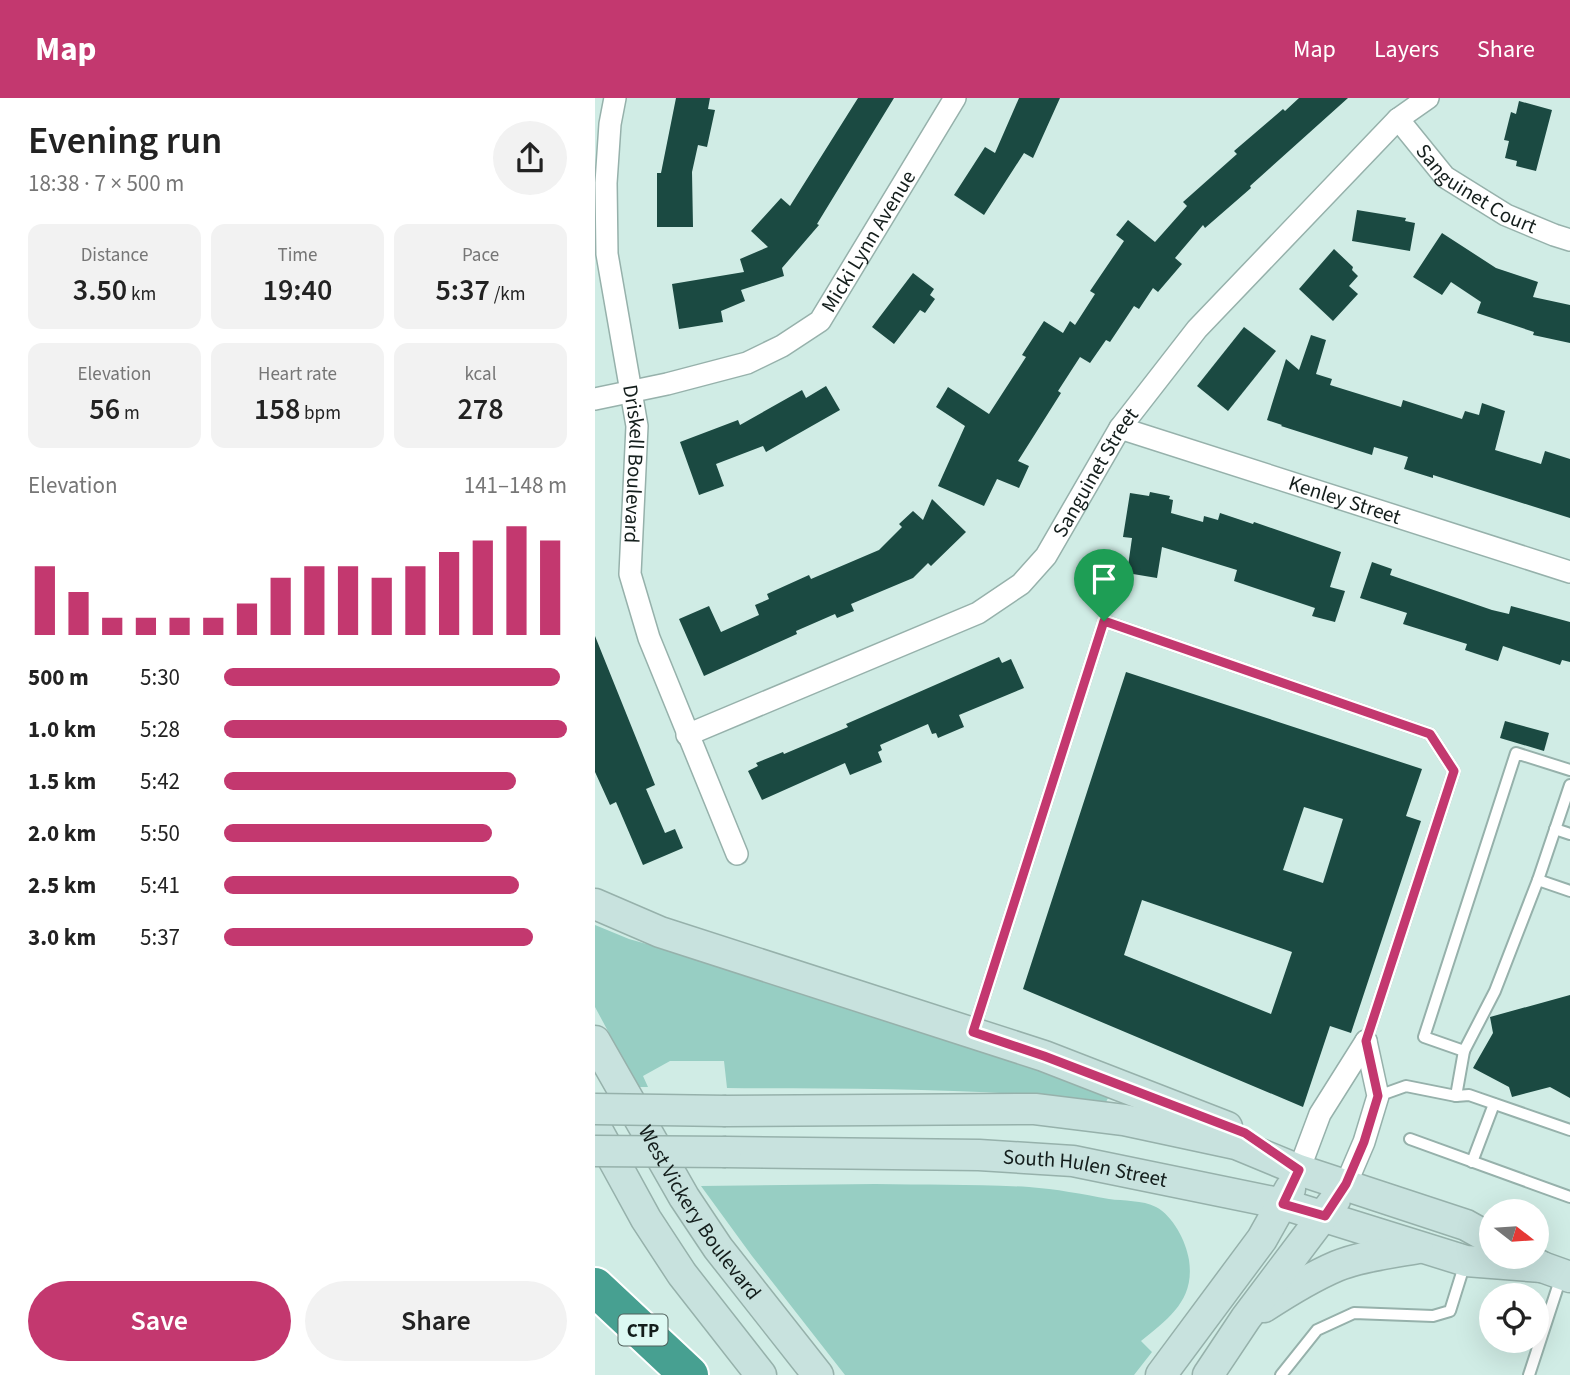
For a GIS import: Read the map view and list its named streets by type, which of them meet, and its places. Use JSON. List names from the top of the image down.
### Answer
{
  "streets": {
    "highway": ["CTP"],
    "main road": ["South Hulen Street", "West Vickery Boulevard"],
    "street": [
      "Sanguinet Court",
      "Micki Lynn Avenue",
      "Driskell Boulevard",
      "Sanguinet Street",
      "Kenley Street"
    ]
  },
  "crossings": [
    ["Sanguinet Court", "Sanguinet Street"],
    ["Micki Lynn Avenue", "Driskell Boulevard"],
    ["Driskell Boulevard", "Sanguinet Street"],
    ["Sanguinet Street", "Kenley Street"]
  ],
  "north": "right",
  "page": {
    "header": "Map",
    "nav": ["Map", "Layers", "Share"],
    "heading": ["Evening run", "18:38 · 7 × 500 m"],
    "stats": [
      ["Distance", "3.50 km"],
      ["Time", "19:40"],
      ["Pace", "5:37 /km"],
      ["Elevation", "56 m"],
      ["Heart rate", "158 bpm"],
      ["kcal", "278"]
    ],
    "chart": ["Elevation", "141–148 m"],
    "list": [
      {
        "name": "500 m",
        "note": "5:30"
      },
      {
        "name": "1.0 km",
        "note": "5:28"
      },
      {
        "name": "1.5 km",
        "note": "5:42"
      },
      {
        "name": "2.0 km",
        "note": "5:50"
      },
      {
        "name": "2.5 km",
        "note": "5:41"
      },
      {
        "name": "3.0 km",
        "note": "5:37"
      }
    ],
    "buttons": ["Save", "Share"]
  }
}
